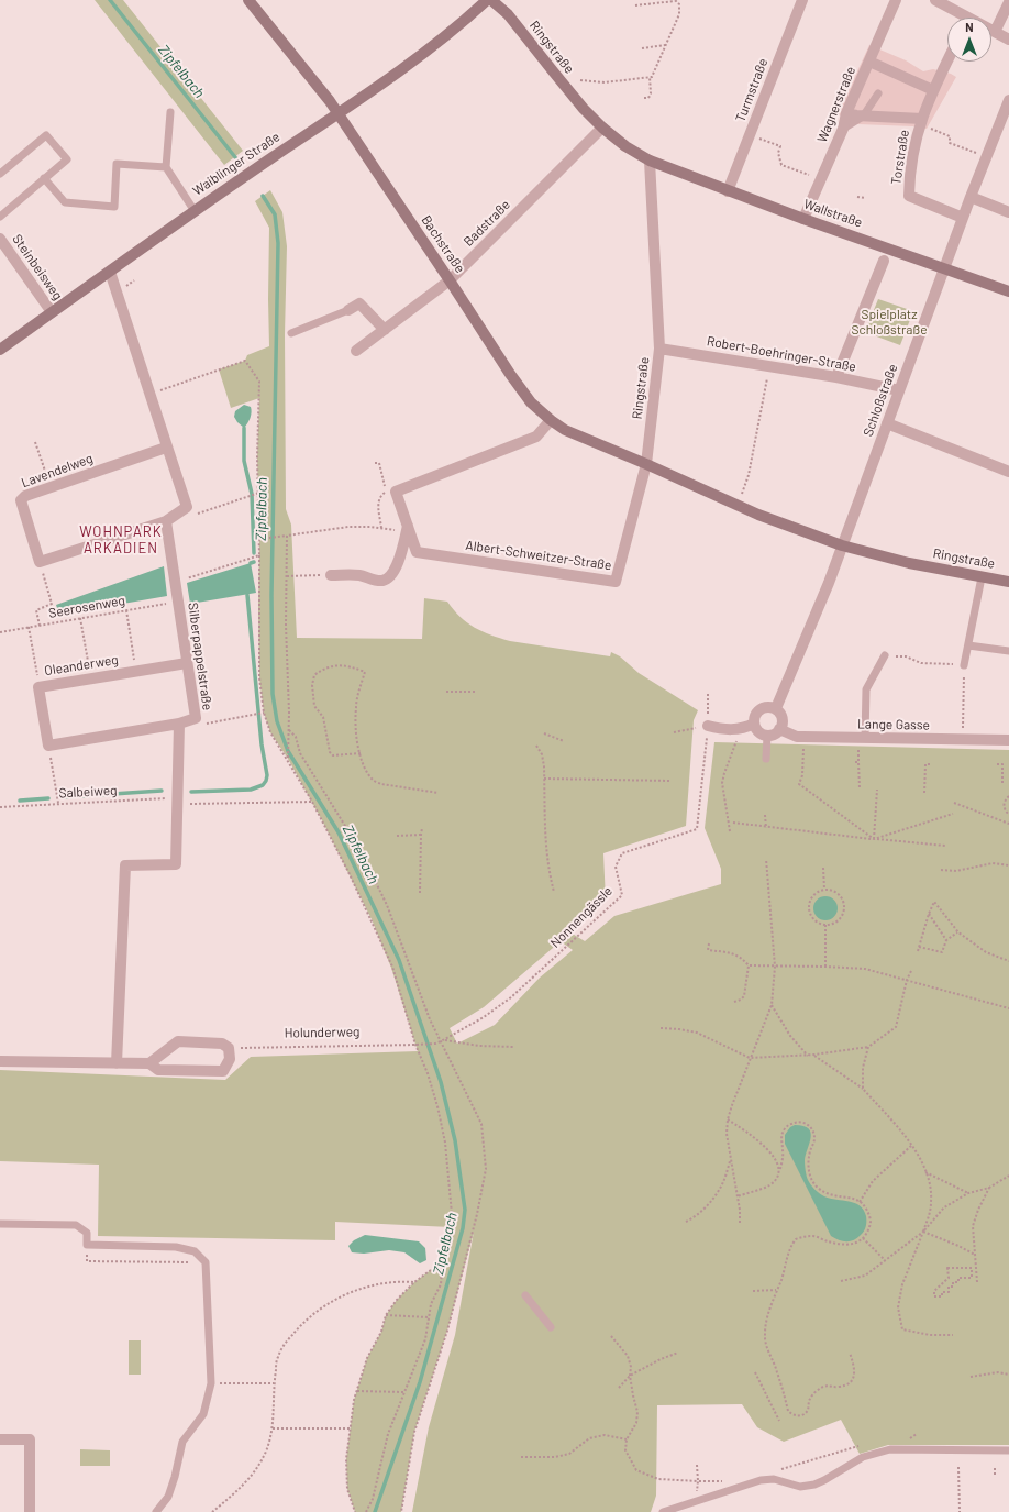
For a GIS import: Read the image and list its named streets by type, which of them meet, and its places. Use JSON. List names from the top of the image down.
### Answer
{
  "streets": {
    "street": [
      "Ringstraße",
      "Turmstraße",
      "Wagnerstraße",
      "Torstraße",
      "Waiblinger Straße",
      "Wallstraße",
      "Badstraße",
      "Bachstraße",
      "Steinbeisweg",
      "Robert-Boehringer-Straße",
      "Schloßstraße",
      "Lavendelweg",
      "Albert-Schweitzer-Straße",
      "Silberpappelstraße",
      "Oleanderweg",
      "Lange Gasse"
    ],
    "path": [
      "Seerosenweg",
      "Salbeiweg",
      "Nonnengässle",
      "Holunderweg"
    ]
  },
  "crossings": [
    ["Ringstraße", "Wallstraße"],
    ["Ringstraße", "Badstraße"],
    ["Ringstraße", "Bachstraße"],
    ["Ringstraße", "Robert-Boehringer-Straße"],
    ["Ringstraße", "Schloßstraße"],
    ["Ringstraße", "Albert-Schweitzer-Straße"],
    ["Turmstraße", "Wallstraße"],
    ["Wagnerstraße", "Torstraße"],
    ["Wagnerstraße", "Wallstraße"],
    ["Torstraße", "Schloßstraße"],
    ["Waiblinger Straße", "Bachstraße"],
    ["Waiblinger Straße", "Steinbeisweg"],
    ["Wallstraße", "Schloßstraße"],
    ["Badstraße", "Bachstraße"],
    ["Bachstraße", "Albert-Schweitzer-Straße"],
    ["Robert-Boehringer-Straße", "Schloßstraße"],
    ["Schloßstraße", "Lange Gasse"],
    ["Seerosenweg", "Silberpappelstraße"],
    ["Silberpappelstraße", "Oleanderweg"],
    ["Nonnengässle", "Holunderweg"]
  ],
  "districts": ["WOHNPARK ARKADIEN"],
  "water": ["Zipfelbach"],
  "parks": ["Spielplatz Schloßstraße"],
  "north": "top"
}
